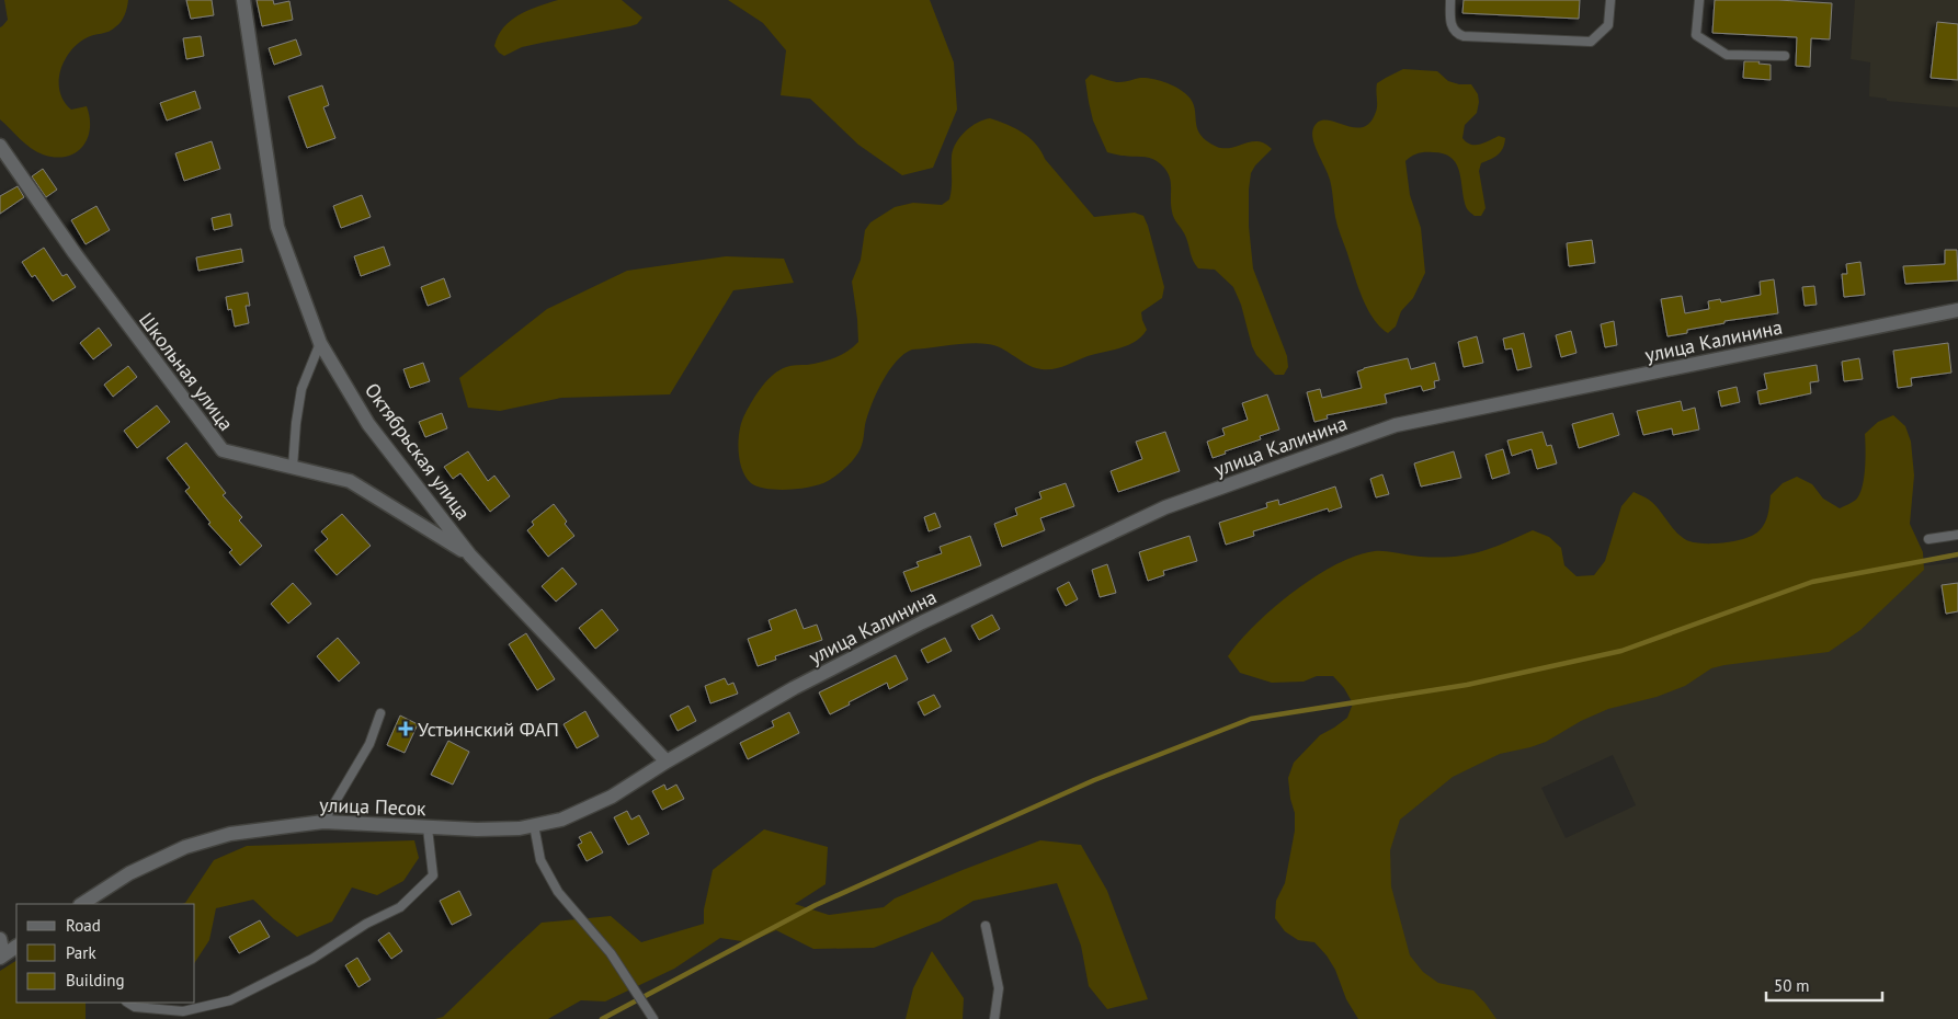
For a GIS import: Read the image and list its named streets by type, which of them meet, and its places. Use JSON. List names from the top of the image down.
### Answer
{
  "streets": {
    "street": [
      "улица Калинина",
      "Школьная улица",
      "Октябрьская улица",
      "улица Песок"
    ]
  },
  "crossings": [
    ["улица Калинина", "Октябрьская улица"],
    ["улица Калинина", "улица Песок"],
    ["Школьная улица", "Октябрьская улица"],
    ["Октябрьская улица", "улица Песок"]
  ],
  "places": {
    "health": ["Устьинский ФАП"]
  },
  "legend": ["Road", "Park", "Building"],
  "scale_bar": "50 m"
}
